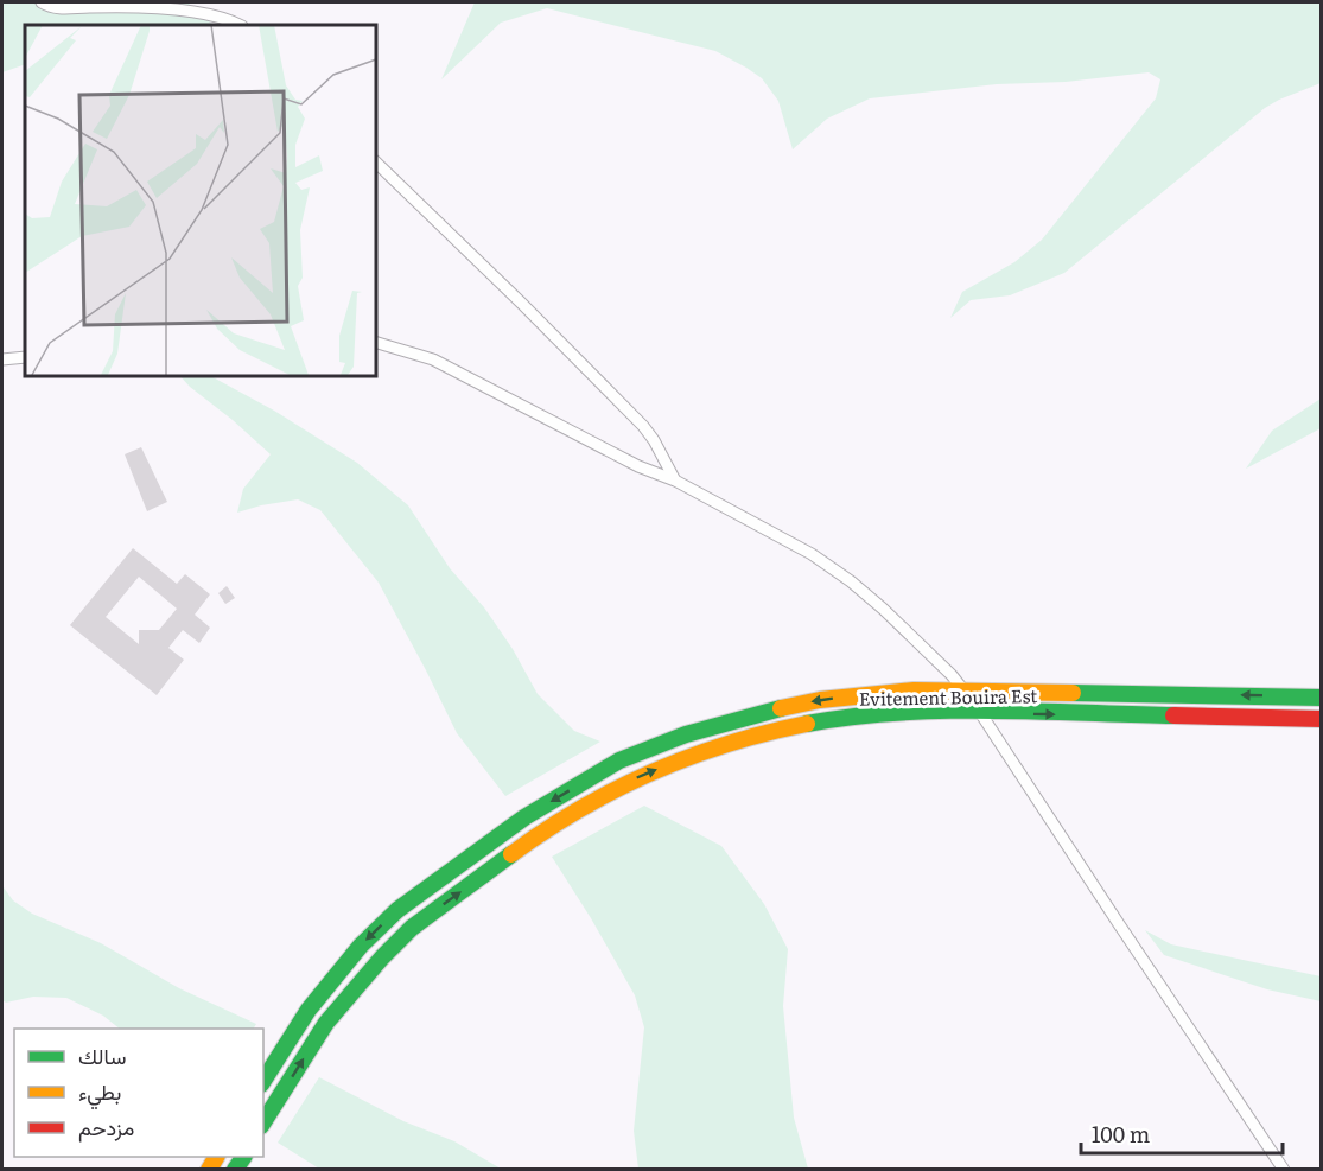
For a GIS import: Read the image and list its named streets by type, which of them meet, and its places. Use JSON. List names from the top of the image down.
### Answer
{
  "streets": {
    "highway": ["Evitement Bouira Est"]
  },
  "legend": ["سالك", "بطيء", "مزدحم"],
  "scale_bar": "100 m"
}
